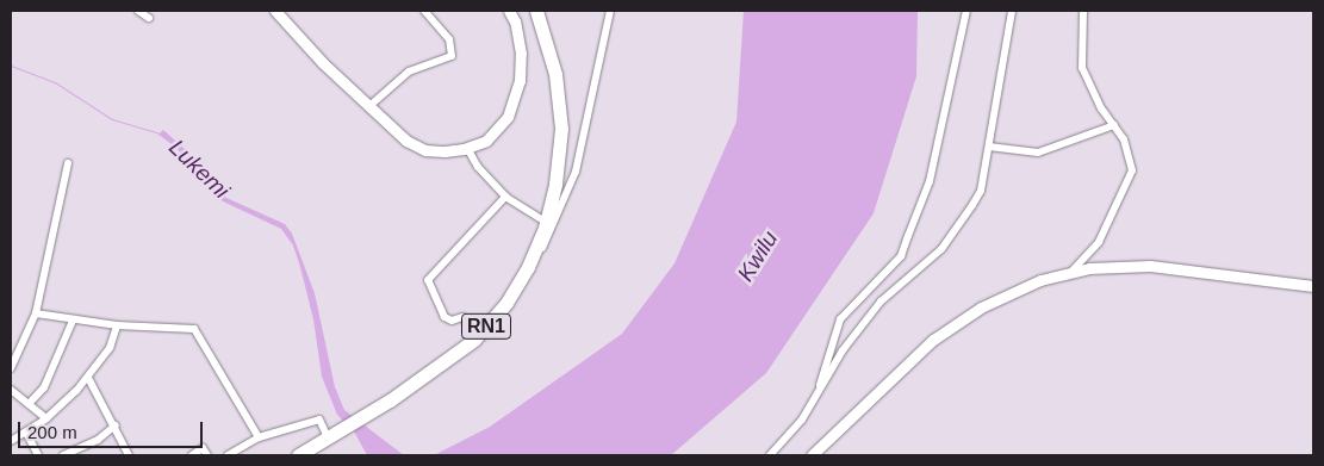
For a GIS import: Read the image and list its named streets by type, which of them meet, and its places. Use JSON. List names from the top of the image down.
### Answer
{
  "streets": {
    "highway": ["RN1"]
  },
  "water": ["Lukemi", "Kwilu"],
  "scale_bar": "200 m"
}
